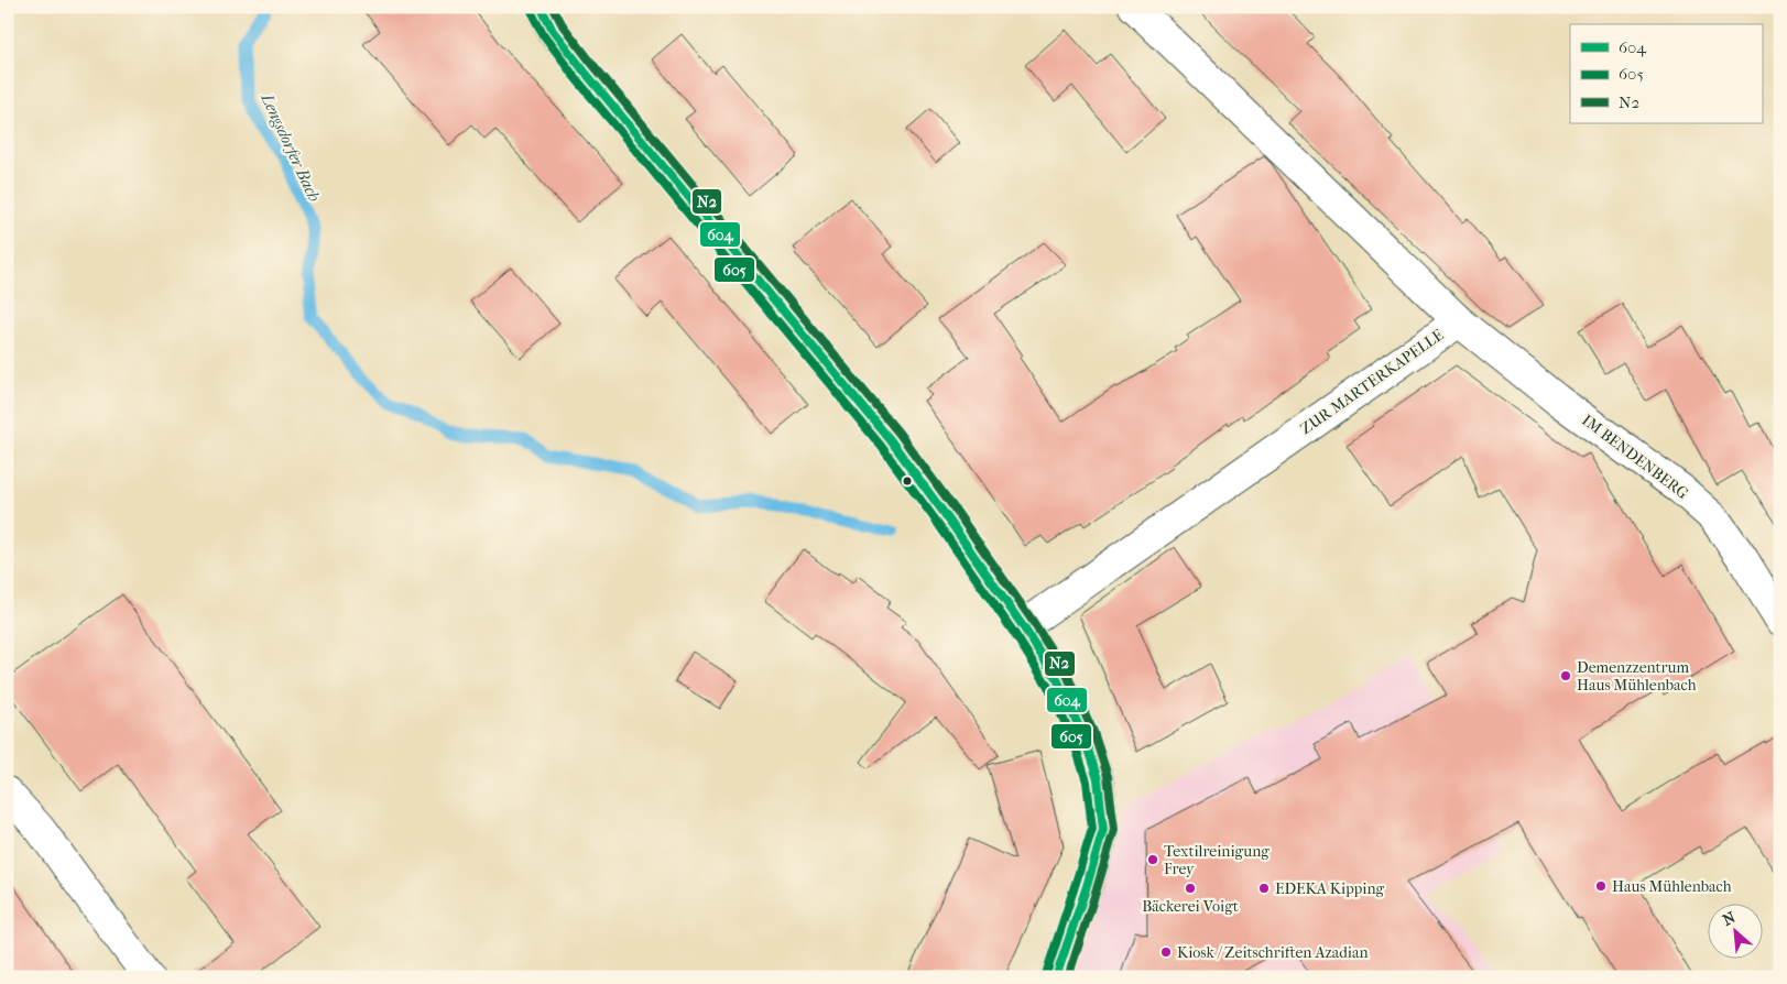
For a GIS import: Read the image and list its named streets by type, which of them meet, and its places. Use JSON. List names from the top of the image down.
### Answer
{
  "streets": {
    "street": ["ZUR MARTERKAPELLE", "IM BENDENBERG"]
  },
  "crossings": [
    ["ZUR MARTERKAPELLE", "IM BENDENBERG"]
  ],
  "water": ["Lengsdorfer Bach"],
  "places": [
    "Demenzzentrum Haus Mühlenbach",
    "Textilreinigung Frey",
    "Haus Mühlenbach",
    "Bäckerei Voigt",
    "EDEKA Kipping",
    "Kiosk / Zeitschriften Azadian"
  ],
  "lines": ["transit line 604", "transit line N2", "transit line 605"],
  "legend": ["604", "605", "N2"],
  "north": "top left"
}
